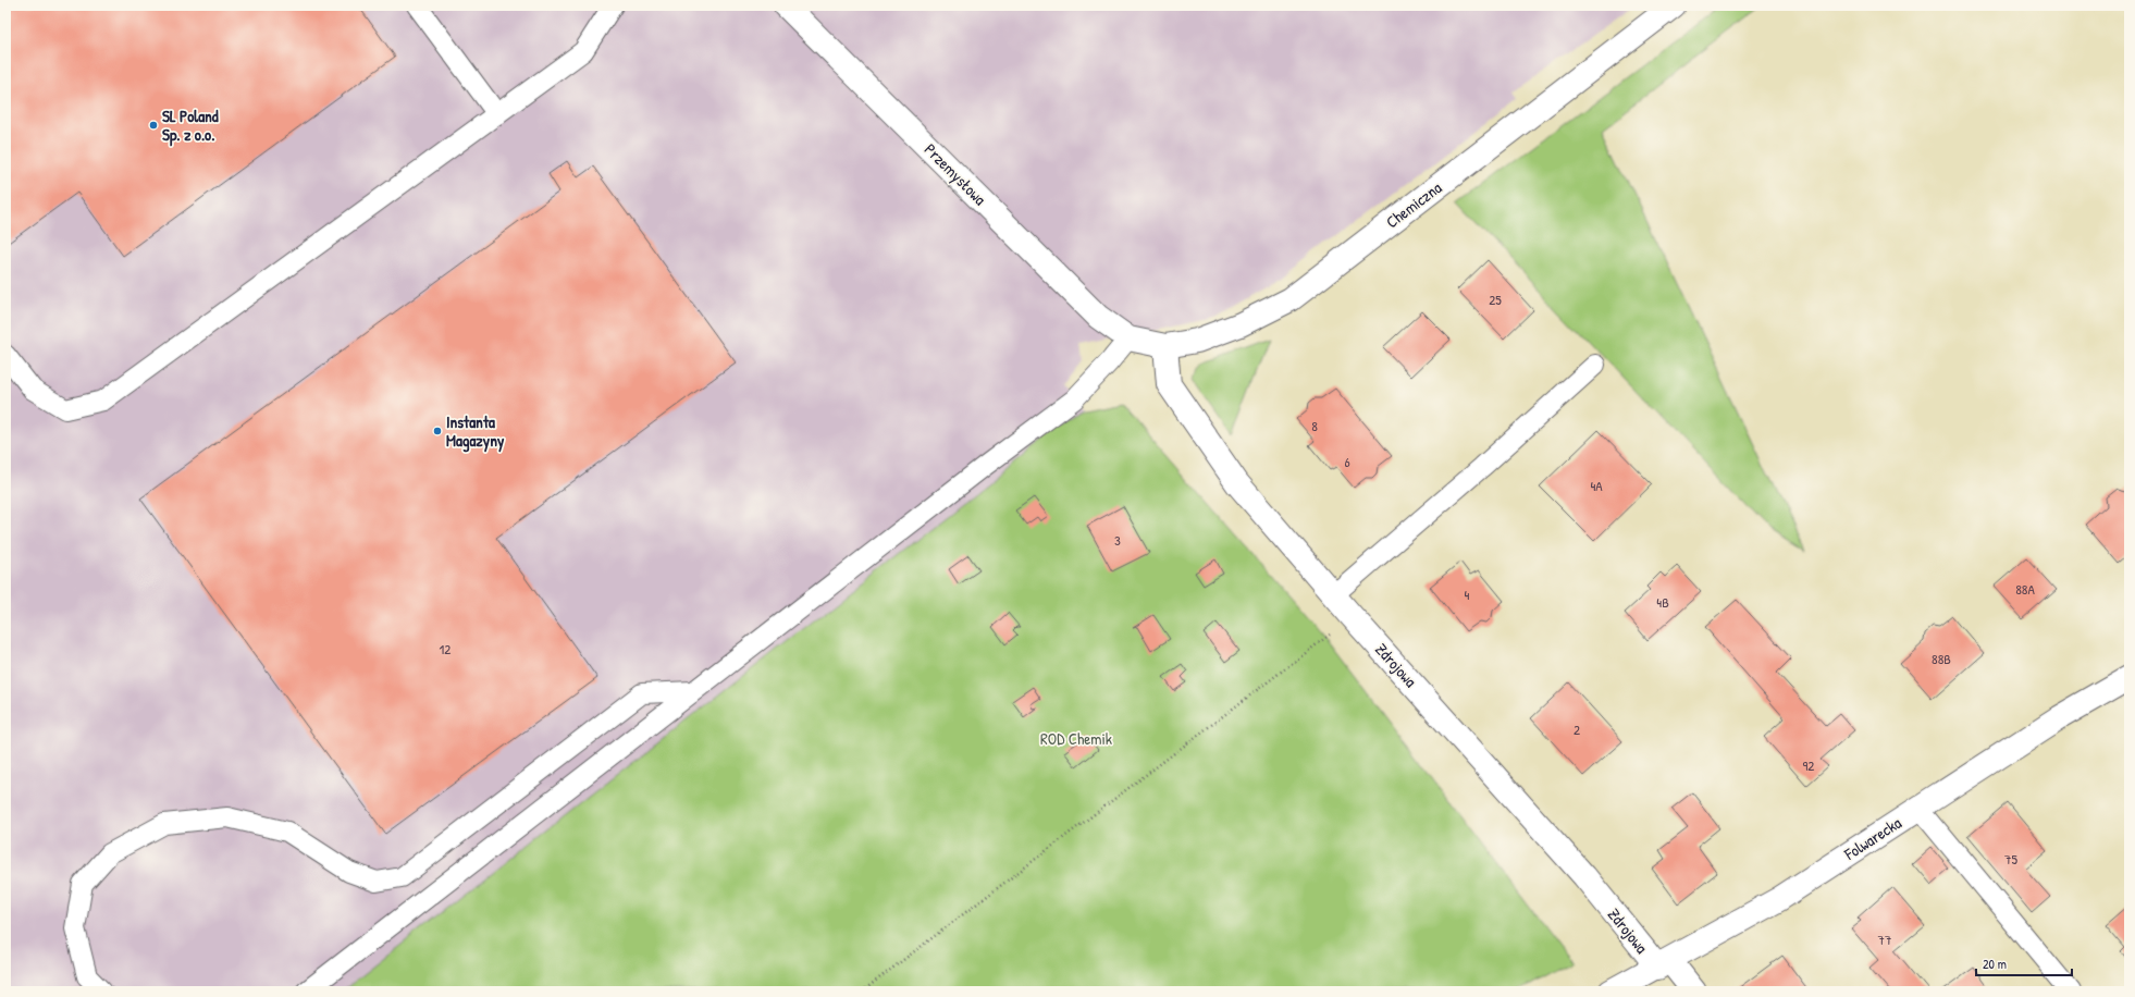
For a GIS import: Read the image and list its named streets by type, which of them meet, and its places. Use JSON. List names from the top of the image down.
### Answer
{
  "streets": {
    "street": [
      "Przemysłowa",
      "Chemiczna",
      "Zdrojowa",
      "Folwarecka"
    ]
  },
  "crossings": [
    ["Przemysłowa", "Chemiczna"],
    ["Chemiczna", "Zdrojowa"],
    ["Zdrojowa", "Folwarecka"]
  ],
  "parks": ["ROD Chemik"],
  "places": ["SL Poland Sp. z o.o.", "Instanta Magazyny"],
  "house_numbers": [
    "25",
    "8",
    "6",
    "4A",
    "3",
    "88A",
    "4",
    "4B",
    "12",
    "88B",
    "2",
    "92",
    "75",
    "77"
  ],
  "scale_bar": "20 m"
}
